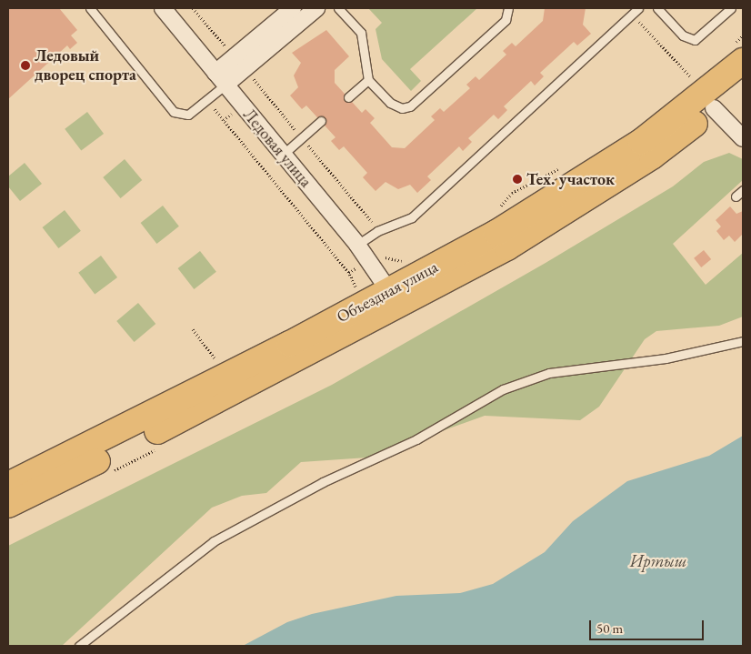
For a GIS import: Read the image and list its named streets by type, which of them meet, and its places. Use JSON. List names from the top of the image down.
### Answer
{
  "streets": {
    "main road": ["Объездная улица"],
    "street": ["Ледовая улица"]
  },
  "crossings": [
    ["Ледовая улица", "Объездная улица"]
  ],
  "water": ["Иртыш"],
  "places": ["Ледовый дворец спорта", "Тех. участок"],
  "scale_bar": "50 m"
}
